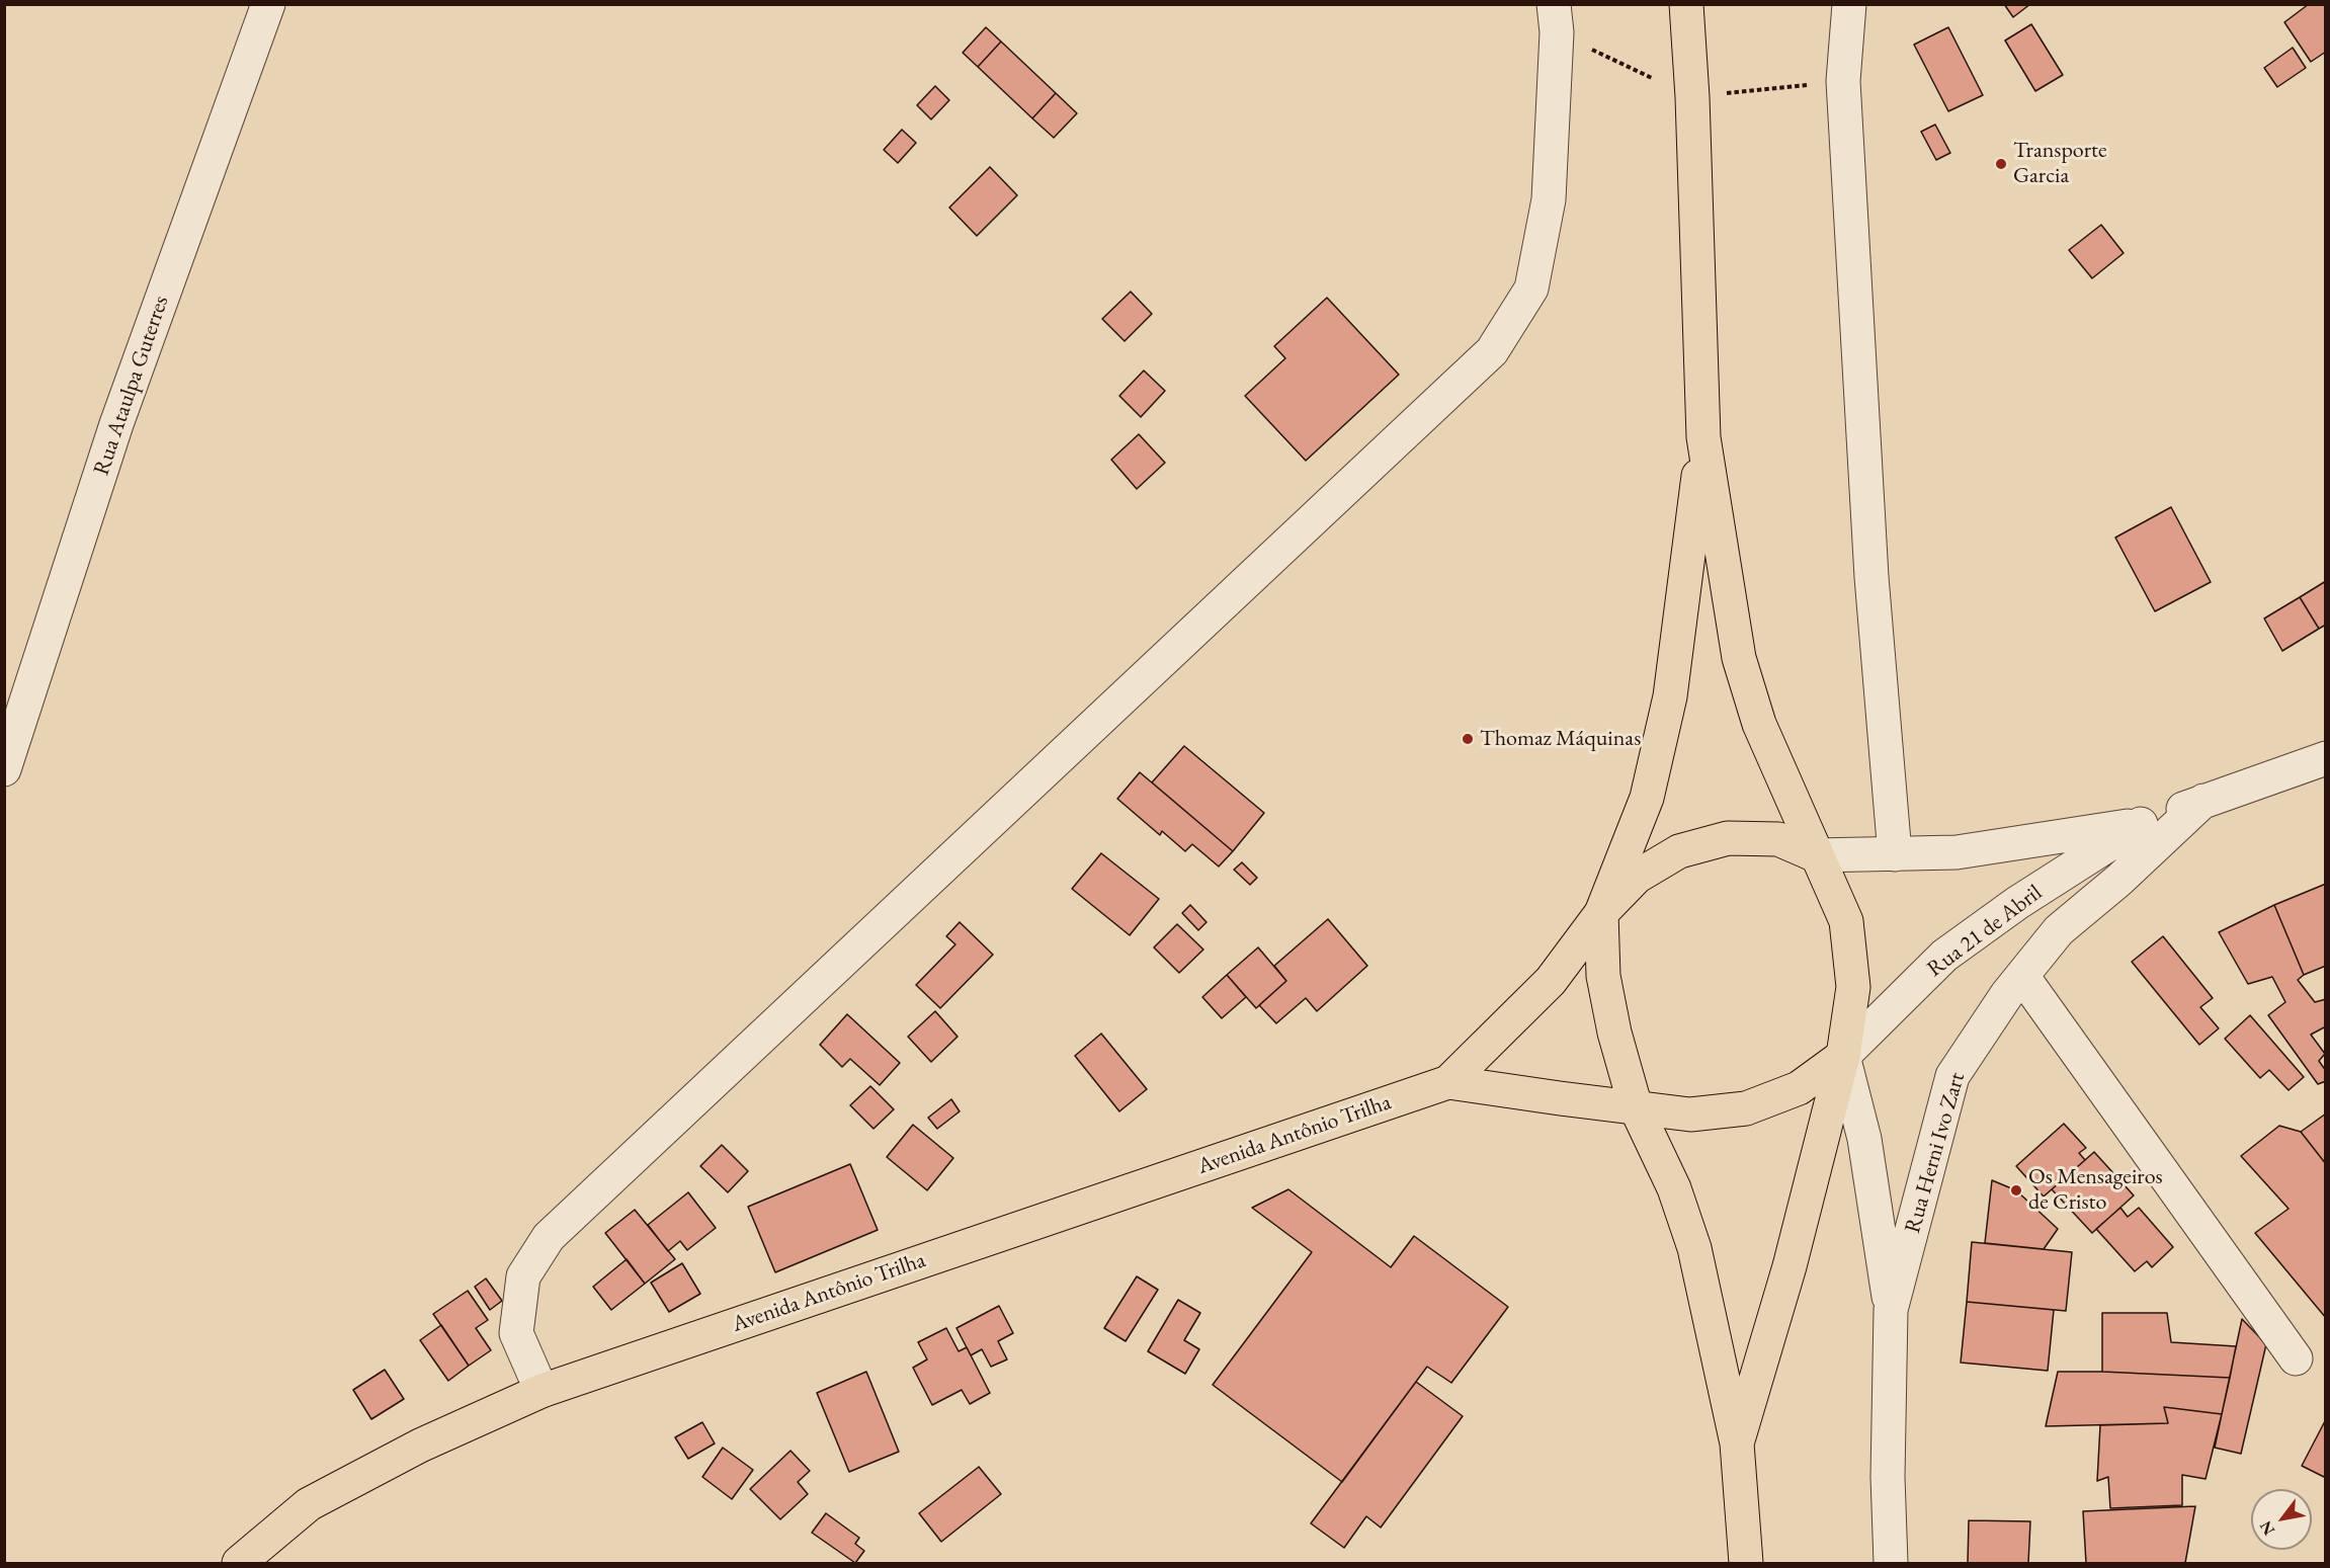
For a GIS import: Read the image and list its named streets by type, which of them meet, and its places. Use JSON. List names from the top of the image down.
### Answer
{
  "streets": {
    "main road": ["Avenida Antônio Trilha"],
    "street": ["Rua Ataulpa Guterres", "Rua 21 de Abril", "Rua Herni Ivo Zart"]
  },
  "crossings": [
    ["Rua 21 de Abril", "Avenida Antônio Trilha"],
    ["Rua 21 de Abril", "Rua Herni Ivo Zart"]
  ],
  "places": ["Transporte Garcia", "Thomaz Máquinas", "Os Mensageiros de Cristo"],
  "north": "bottom left"
}
